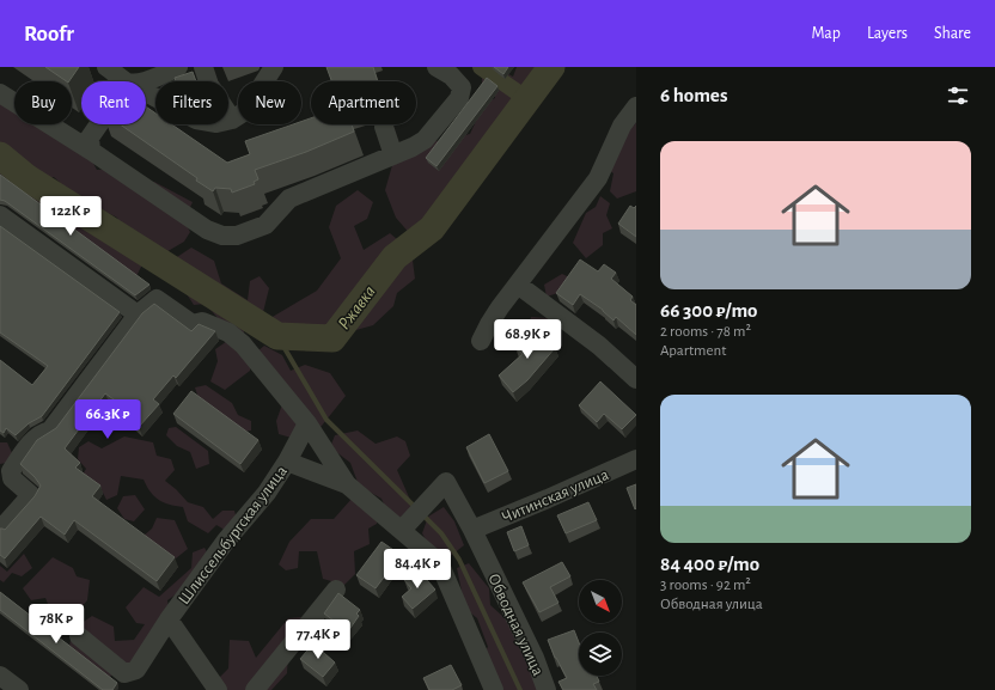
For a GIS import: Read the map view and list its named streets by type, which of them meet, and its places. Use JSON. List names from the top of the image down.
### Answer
{
  "streets": {
    "street": ["Читинская улица", "Шлиссельбургская улица", "Обводная улица"]
  },
  "crossings": [
    ["Читинская улица", "Обводная улица"]
  ],
  "water": ["Ржавка"],
  "north": "bottom right",
  "page": {
    "header": "Roofr",
    "nav": ["Map", "Layers", "Share"],
    "heading": "6 homes",
    "chip": [
      "Buy",
      "Rent",
      "Filters",
      "New",
      "Apartment"
    ],
    "list": [
      {
        "name": "66 300 ₽/mo",
        "note": "2 rooms · 78 m² · Apartment"
      },
      {
        "name": "84 400 ₽/mo",
        "note": "3 rooms · 92 m² · Обводная улица"
      }
    ],
    "price": [
      "122K ₽",
      "68.9K ₽",
      "66.3K ₽",
      "84.4K ₽",
      "78K ₽",
      "77.4K ₽"
    ]
  }
}
